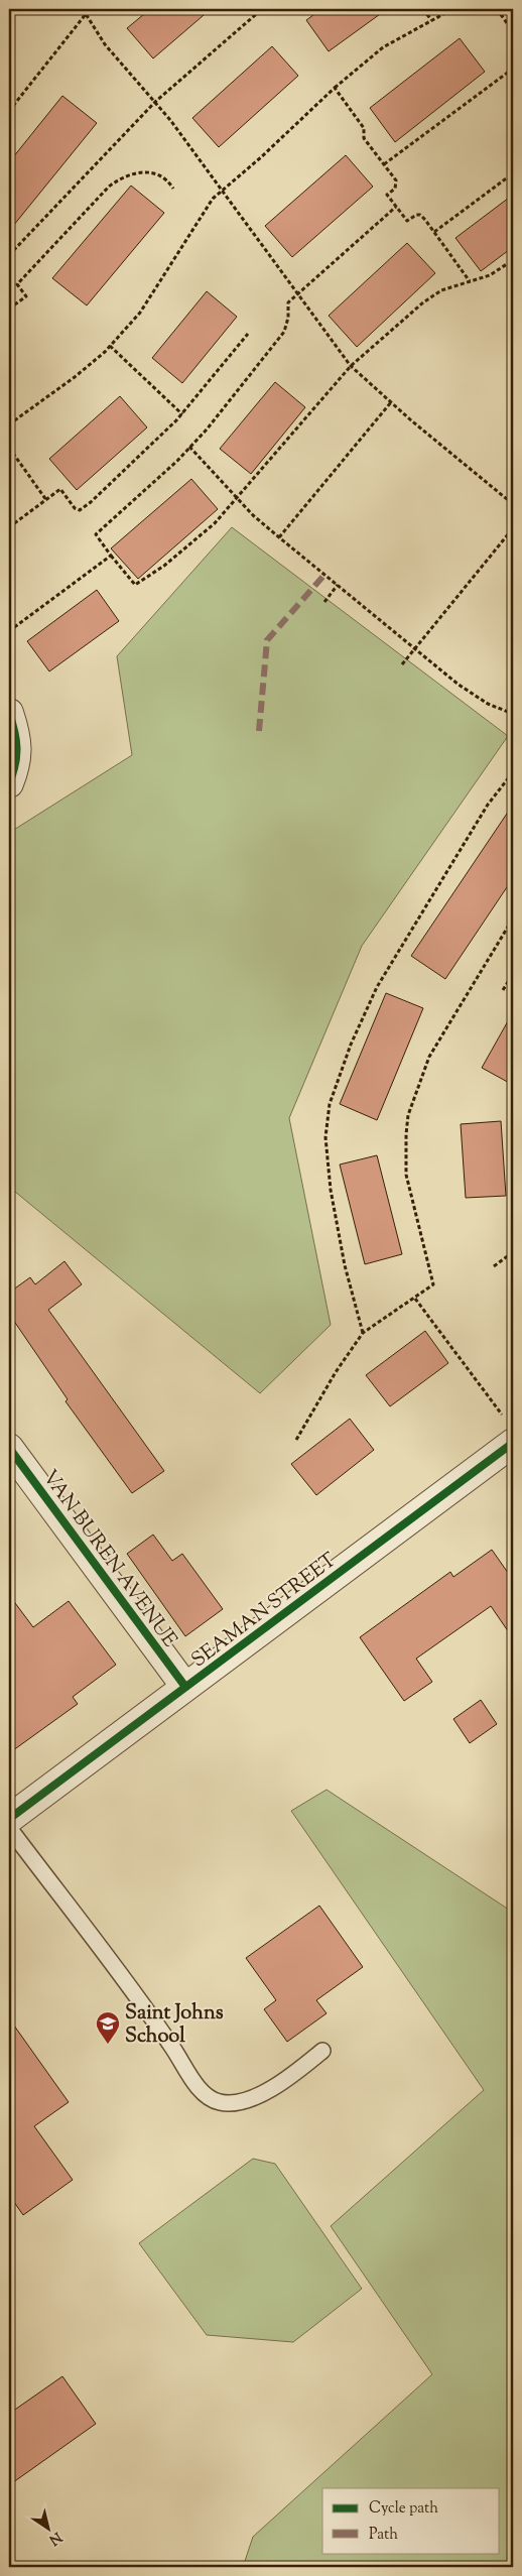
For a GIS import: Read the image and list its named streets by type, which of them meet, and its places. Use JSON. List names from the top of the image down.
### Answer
{
  "streets": {
    "street": ["VAN BUREN AVENUE", "SEAMAN STREET"]
  },
  "crossings": [
    ["VAN BUREN AVENUE", "SEAMAN STREET"]
  ],
  "places": {
    "school or university": ["Saint Johns School"]
  },
  "legend": ["Cycle path", "Path"],
  "north": "bottom right"
}
